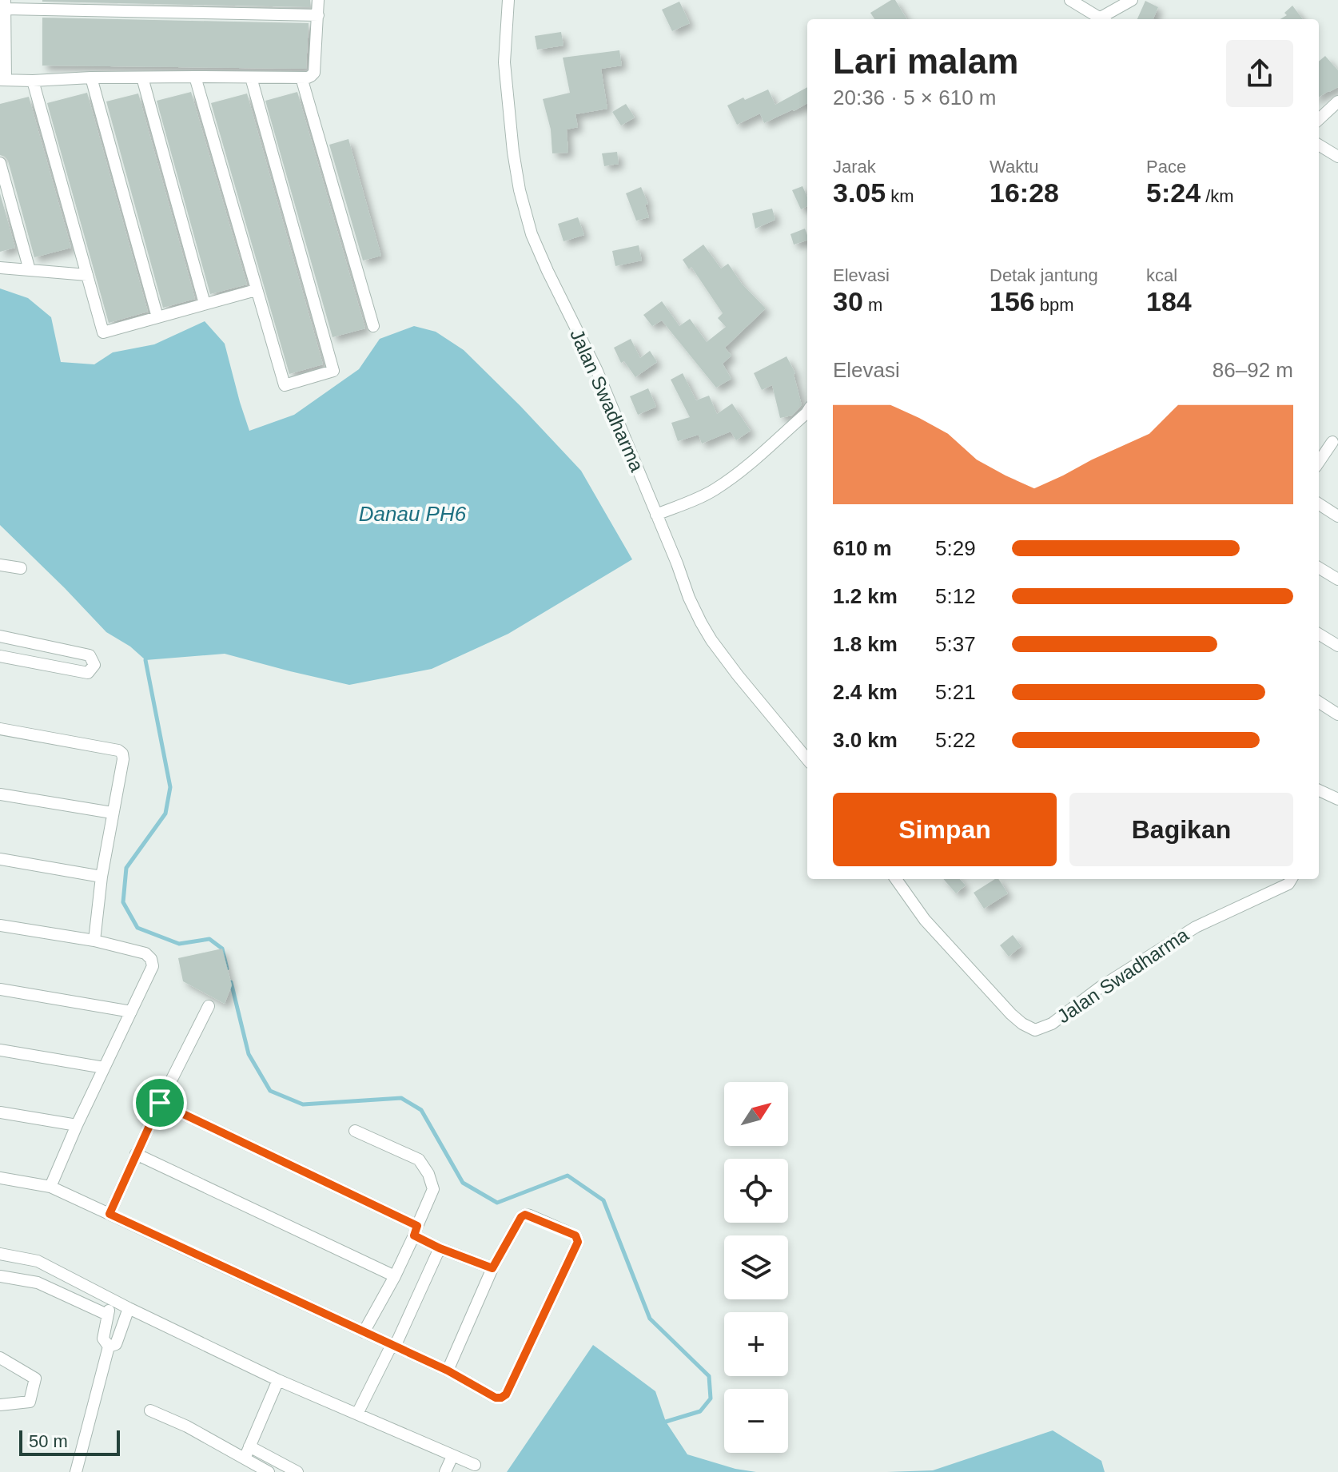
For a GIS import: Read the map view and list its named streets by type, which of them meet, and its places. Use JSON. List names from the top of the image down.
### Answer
{
  "streets": {
    "street": ["Jalan Swadharma"]
  },
  "water": ["Danau PH6"],
  "scale_bar": "50 m",
  "north": "top right",
  "page": {
    "heading": ["Lari malam", "20:36 · 5 × 610 m"],
    "stats": [
      ["Jarak", "3.05 km"],
      ["Waktu", "16:28"],
      ["Pace", "5:24 /km"],
      ["Elevasi", "30 m"],
      ["Detak jantung", "156 bpm"],
      ["kcal", "184"]
    ],
    "chart": ["Elevasi", "86–92 m"],
    "list": [
      {
        "name": "610 m",
        "note": "5:29"
      },
      {
        "name": "1.2 km",
        "note": "5:12"
      },
      {
        "name": "1.8 km",
        "note": "5:37"
      },
      {
        "name": "2.4 km",
        "note": "5:21"
      },
      {
        "name": "3.0 km",
        "note": "5:22"
      }
    ],
    "buttons": ["Simpan", "Bagikan"],
    "map_buttons": ["+", "−"],
    "scale": "50 m"
  }
}
